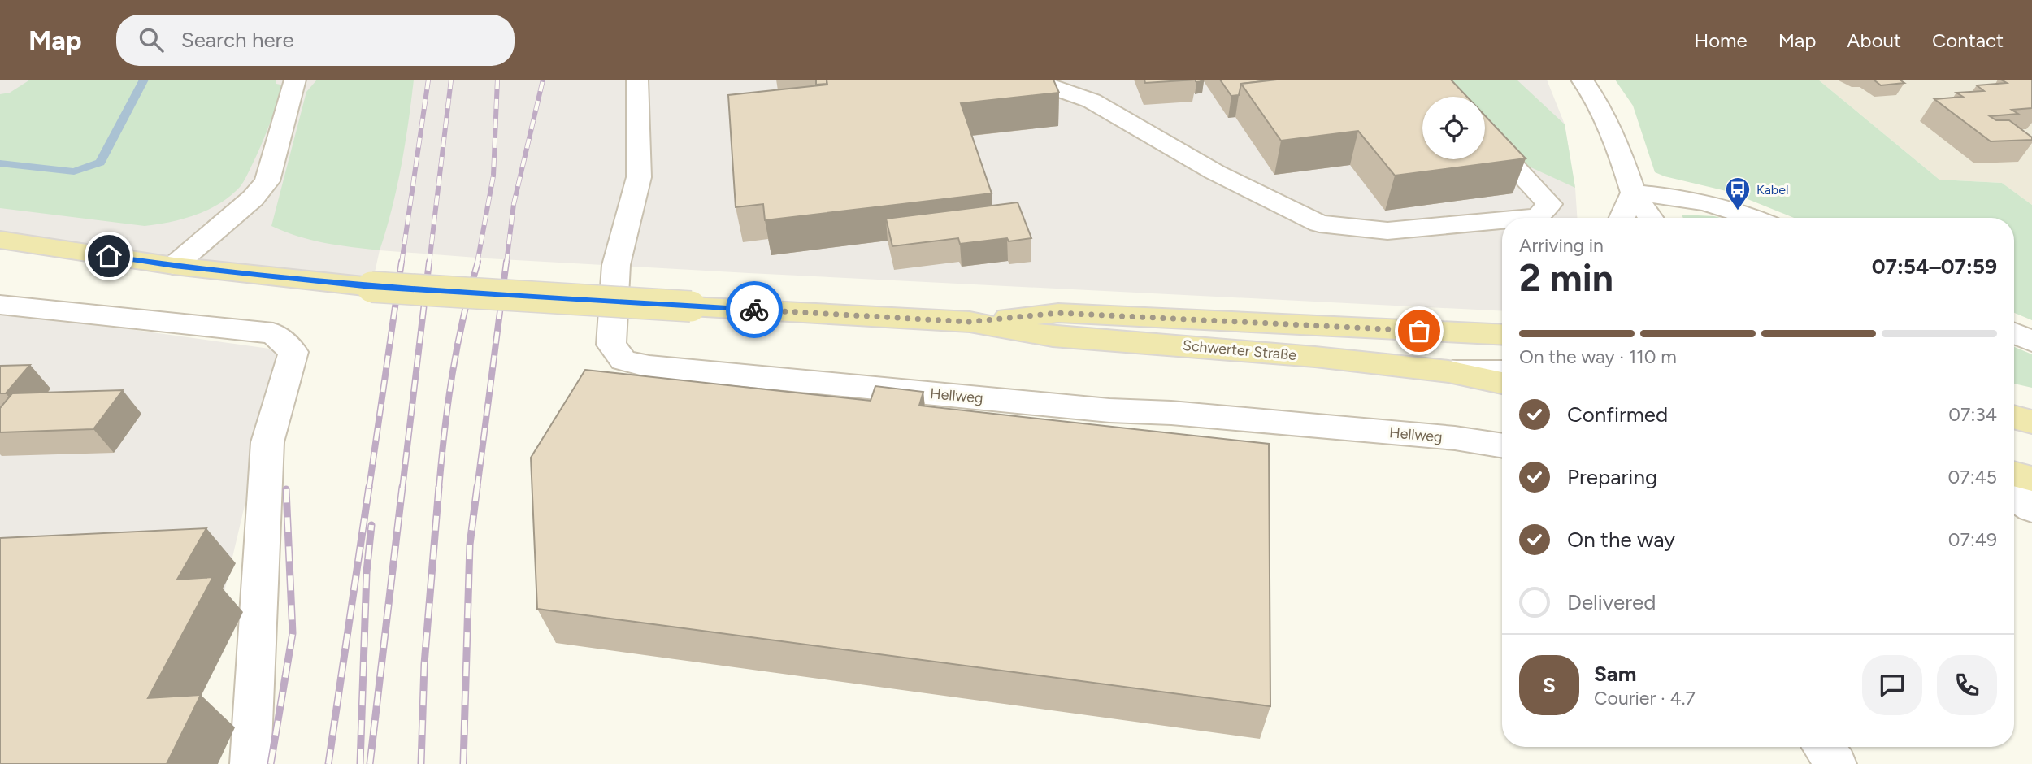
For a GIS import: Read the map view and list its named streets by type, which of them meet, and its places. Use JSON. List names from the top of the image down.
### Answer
{
  "streets": {
    "main road": ["Schwerter Straße"],
    "street": ["Hellweg"]
  },
  "places": {
    "bus stop": ["Kabel"]
  },
  "page": {
    "header": "Map",
    "search": "Search here",
    "nav": [
      "Home",
      "Map",
      "About",
      "Contact"
    ],
    "heading": ["2 min", "Arriving in", "07:54–07:59"],
    "panel": ["Sam", "Courier · 4.7"],
    "bar": "On the way · 110 m",
    "list": [
      ["Confirmed", "07:34"],
      ["Preparing", "07:45"],
      ["On the way", "07:49"],
      "Delivered"
    ],
    "round": "S"
  }
}
